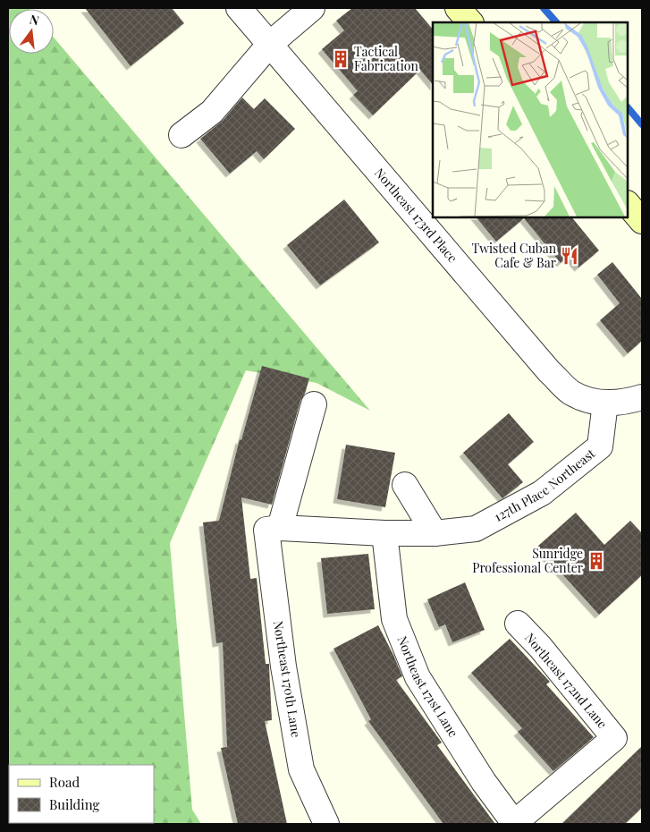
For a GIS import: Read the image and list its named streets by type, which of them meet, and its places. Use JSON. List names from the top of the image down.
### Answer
{
  "streets": {
    "street": [
      "Northeast 173rd Place",
      "127th Place Northeast",
      "Northeast 170th Lane",
      "Northeast 172nd Lane",
      "Northeast 171st Lane"
    ]
  },
  "crossings": [
    ["Northeast 173rd Place", "127th Place Northeast"],
    ["127th Place Northeast", "Northeast 170th Lane"],
    ["127th Place Northeast", "Northeast 171st Lane"],
    ["Northeast 172nd Lane", "Northeast 171st Lane"]
  ],
  "places": {
    "building": ["Tactical Fabrication", "Sunridge Professional Center"],
    "restaurant": ["Twisted Cuban Cafe & Bar"]
  },
  "legend": ["Road", "Building"],
  "north": "top"
}
